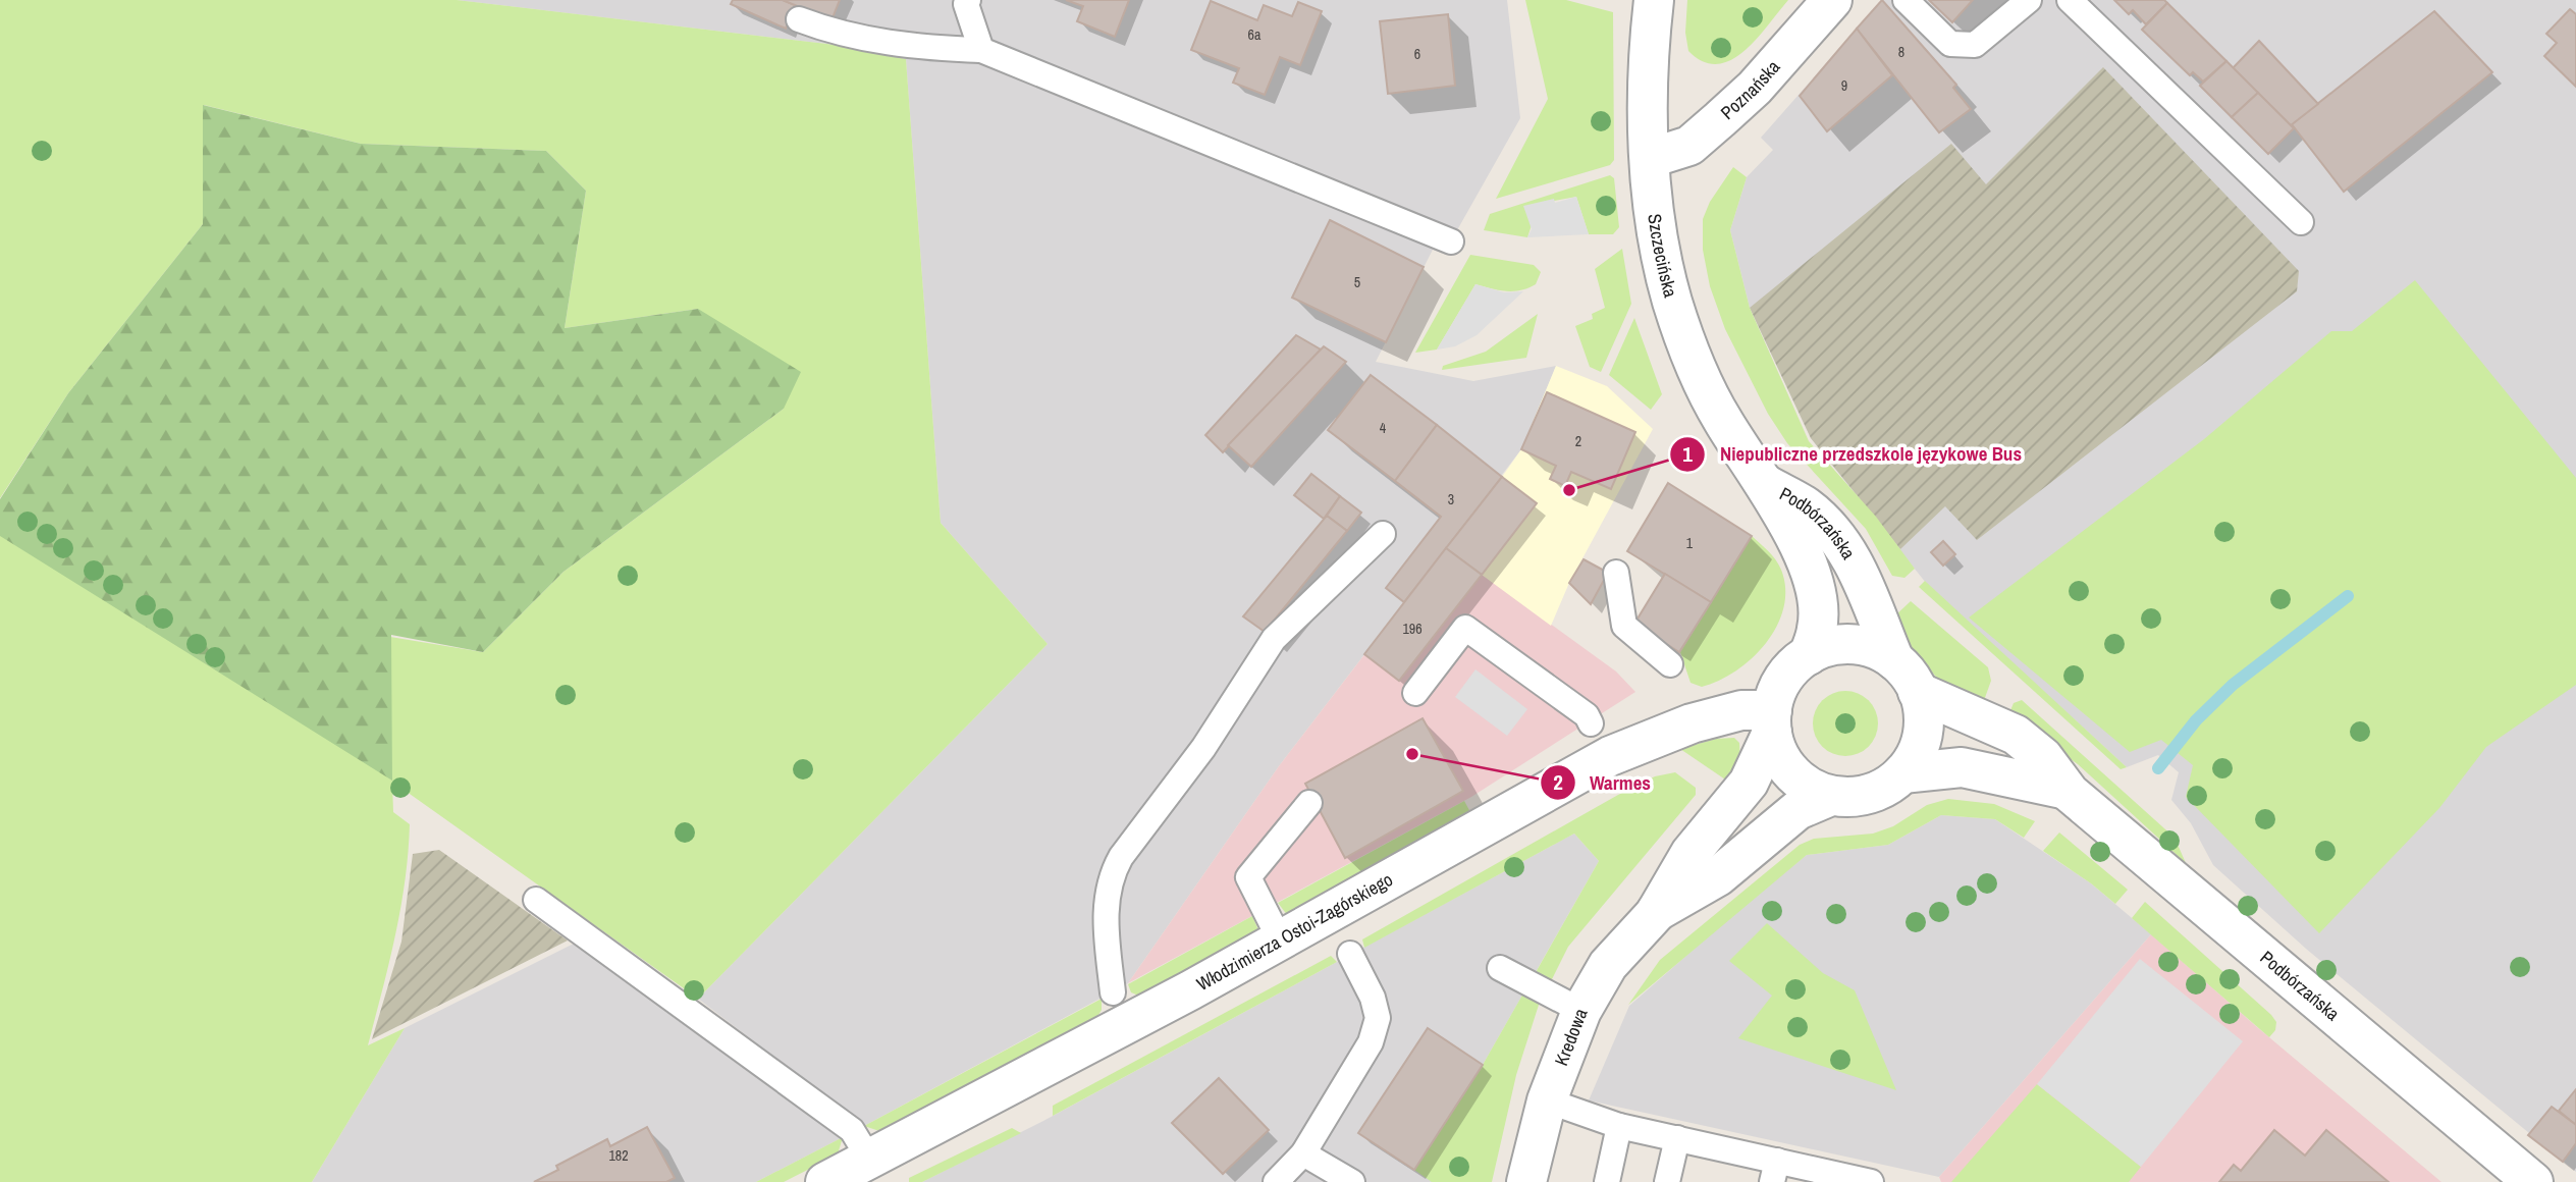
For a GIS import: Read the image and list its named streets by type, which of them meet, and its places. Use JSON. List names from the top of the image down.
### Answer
{
  "streets": {
    "street": [
      "Poznańska",
      "Szczecińska",
      "Podbórzańska",
      "Włodzimierza Ostoi-Zagórskiego",
      "Kredowa"
    ]
  },
  "crossings": [
    ["Poznańska", "Szczecińska"],
    ["Szczecińska", "Podbórzańska"],
    ["Podbórzańska", "Włodzimierza Ostoi-Zagórskiego"],
    ["Podbórzańska", "Kredowa"],
    ["Włodzimierza Ostoi-Zagórskiego", "Kredowa"]
  ],
  "places": ["Niepubliczne przedszkole językowe Bus", "Warmes"],
  "house_numbers": [
    "6a",
    "8",
    "6",
    "9",
    "5",
    "4",
    "2",
    "3",
    "1",
    "196",
    "182"
  ]
}
